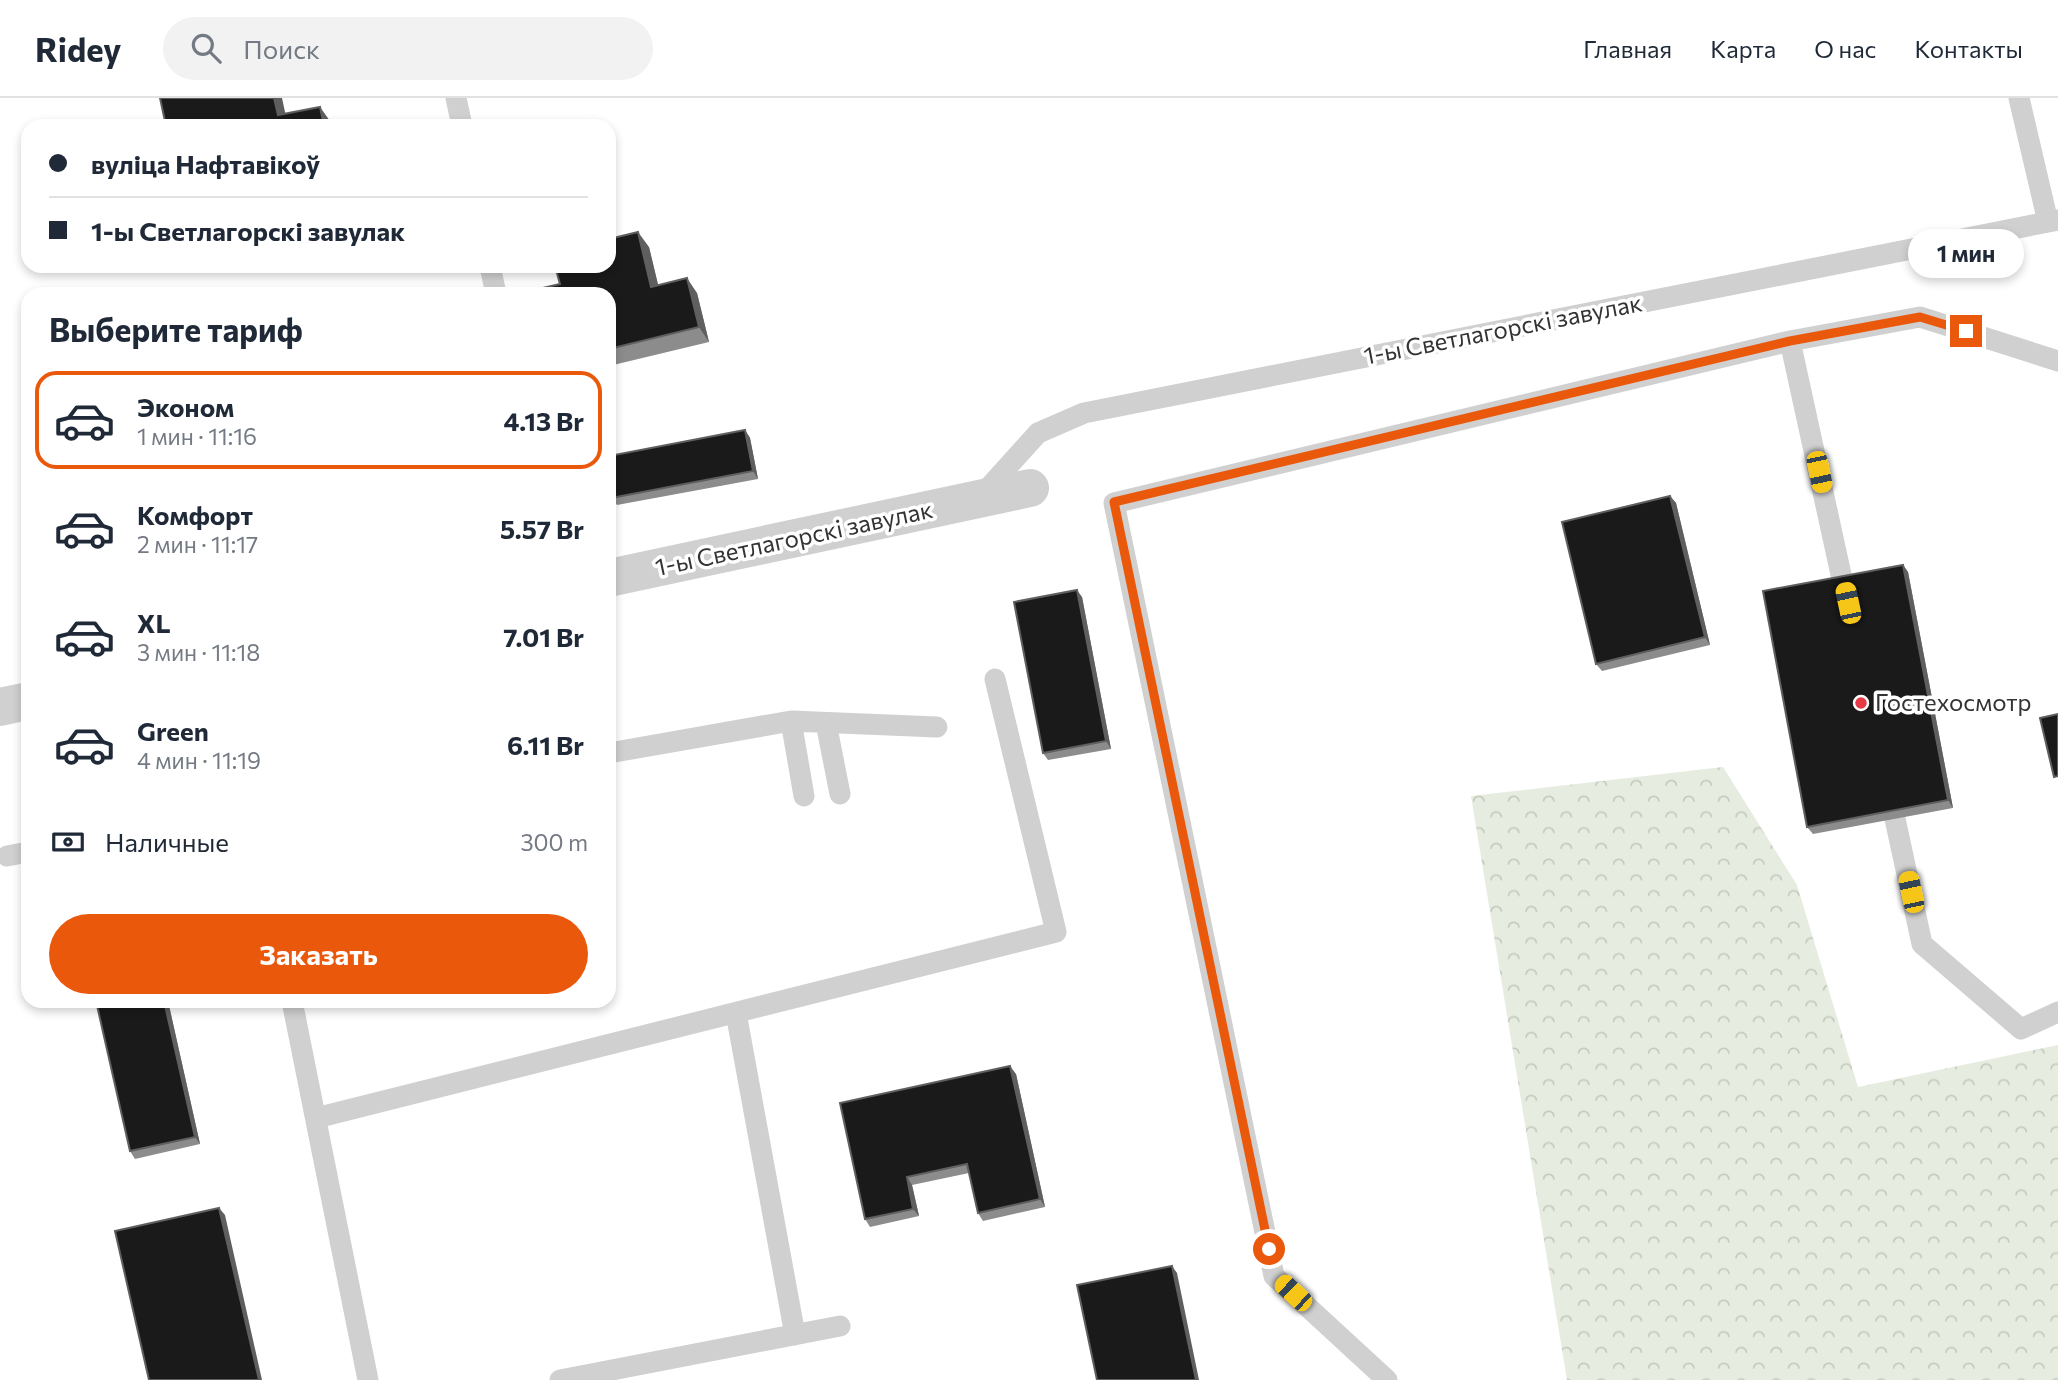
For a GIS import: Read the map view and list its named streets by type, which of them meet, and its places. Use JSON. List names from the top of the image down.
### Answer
{
  "streets": {
    "street": ["1-ы Светлагорскі завулак"]
  },
  "places": ["Гостехосмотр"],
  "page": {
    "header": "Ridey",
    "search": "Поиск",
    "nav": [
      "Главная",
      "Карта",
      "О нас",
      "Контакты"
    ],
    "banner": ["вуліца Нафтавікоў", "1-ы Светлагорскі завулак"],
    "bubble": "1 мин",
    "heading": "Выберите тариф",
    "list": [
      {
        "name": "Эконом",
        "note": "1 мин · 11:16",
        "value": "4.13 Br"
      },
      {
        "name": "Комфорт",
        "note": "2 мин · 11:17",
        "value": "5.57 Br"
      },
      {
        "name": "XL",
        "note": "3 мин · 11:18",
        "value": "7.01 Br"
      },
      {
        "name": "Green",
        "note": "4 мин · 11:19",
        "value": "6.11 Br"
      }
    ],
    "pay": ["Наличные", "300 m"],
    "buttons": "Заказать"
  }
}
